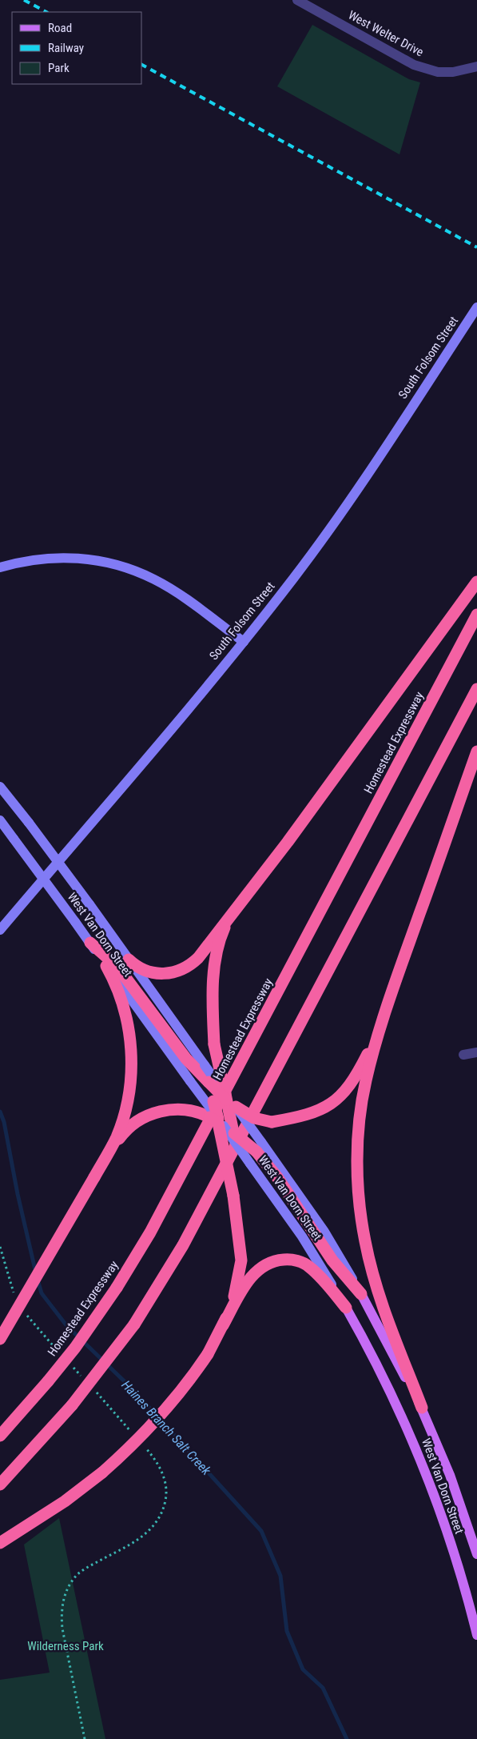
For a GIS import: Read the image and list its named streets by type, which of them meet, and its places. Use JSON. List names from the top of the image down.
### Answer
{
  "streets": {
    "highway": ["Homestead Expressway"],
    "main road": ["South Folsom Street", "West Van Dorn Street"],
    "street": ["West Welter Drive"]
  },
  "water": ["Haines Branch Salt Creek"],
  "parks": ["Wilderness Park"],
  "legend": ["Road", "Railway", "Park"]
}
